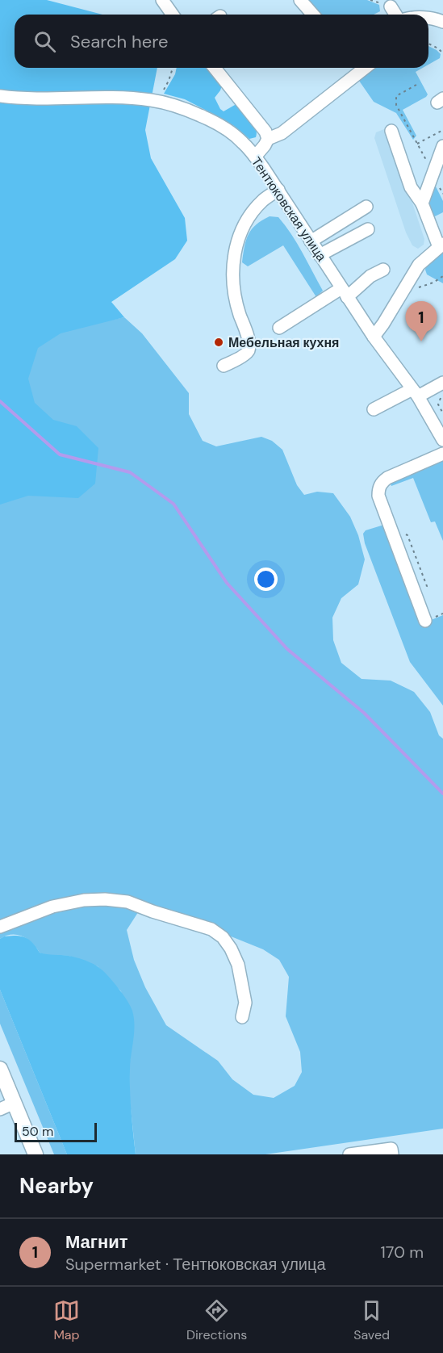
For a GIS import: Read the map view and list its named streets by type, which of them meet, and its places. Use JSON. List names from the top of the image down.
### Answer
{
  "streets": {
    "street": ["Тентюковская улица"]
  },
  "places": ["Мебельная кухня"],
  "scale_bar": "50 m",
  "page": {
    "search": "Search here",
    "pins": "1",
    "scale": "50 m",
    "heading": "Nearby",
    "list": [
      {
        "mark": "1",
        "name": "Магнит",
        "note": "Supermarket · Тентюковская улица",
        "value": "170 m"
      }
    ],
    "nav": ["Map", "Directions", "Saved"]
  }
}
